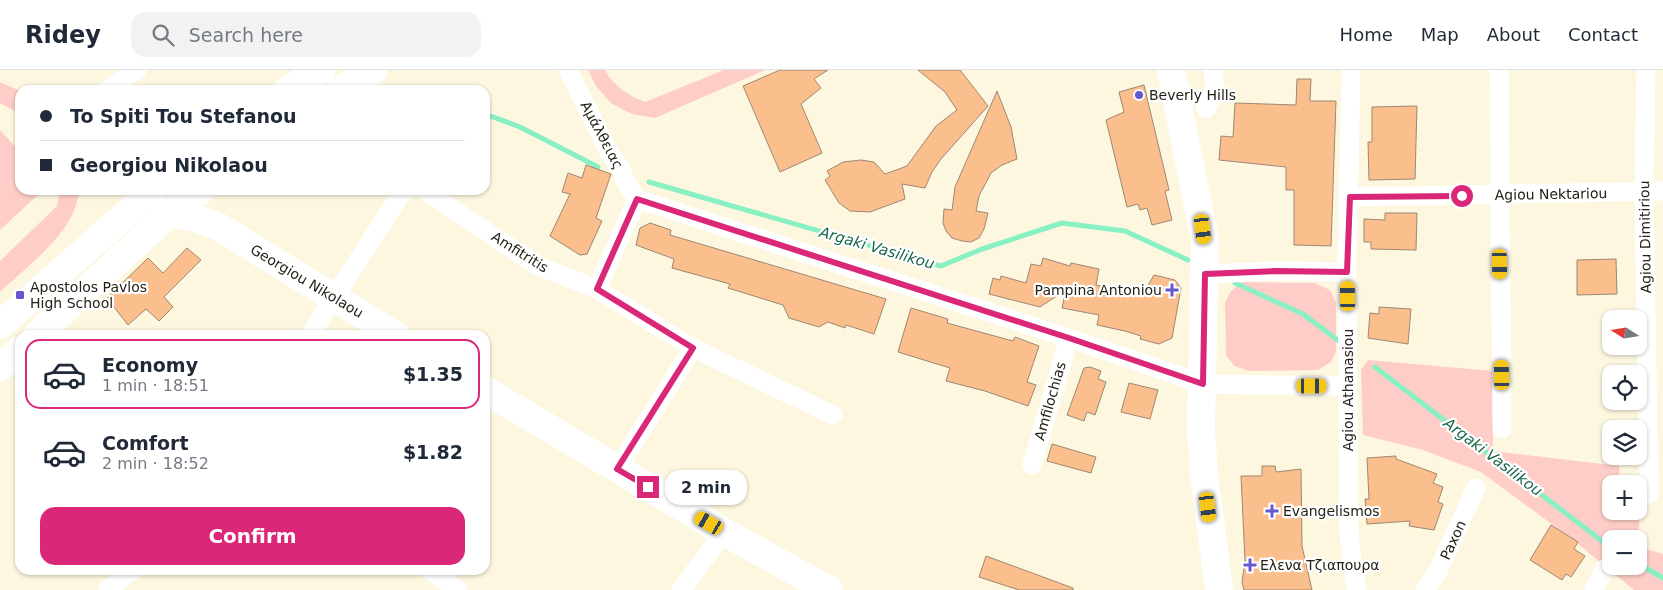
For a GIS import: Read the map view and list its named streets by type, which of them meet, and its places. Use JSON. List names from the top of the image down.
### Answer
{
  "streets": {
    "main road": ["Georgiou Nikolaou"],
    "street": [
      "Αμάλθειας",
      "Agiou Nektariou",
      "Agiou Dimitiriou",
      "Amfitritis",
      "Agiou Athanasiou",
      "Amfilochias",
      "Paxon"
    ]
  },
  "crossings": [
    ["Agiou Nektariou", "Agiou Dimitiriou"],
    ["Agiou Nektariou", "Agiou Athanasiou"]
  ],
  "water": ["Argaki Vasilikou"],
  "places": {
    "other": ["Beverly Hills"],
    "health": ["Pampina Antoniou", "Evangelismos", "Ελενα Τζιαπουρα"],
    "transit": ["Apostolos Pavlos High School"]
  },
  "north": "left",
  "page": {
    "header": "Ridey",
    "search": "Search here",
    "nav": [
      "Home",
      "Map",
      "About",
      "Contact"
    ],
    "banner": ["To Spiti Tou Stefanou", "Georgiou Nikolaou"],
    "map_buttons": ["+", "−"],
    "list": [
      {
        "name": "Economy",
        "note": "1 min · 18:51",
        "value": "$1.35"
      },
      {
        "name": "Comfort",
        "note": "2 min · 18:52",
        "value": "$1.82"
      }
    ],
    "bubble": "2 min",
    "buttons": "Confirm"
  }
}
